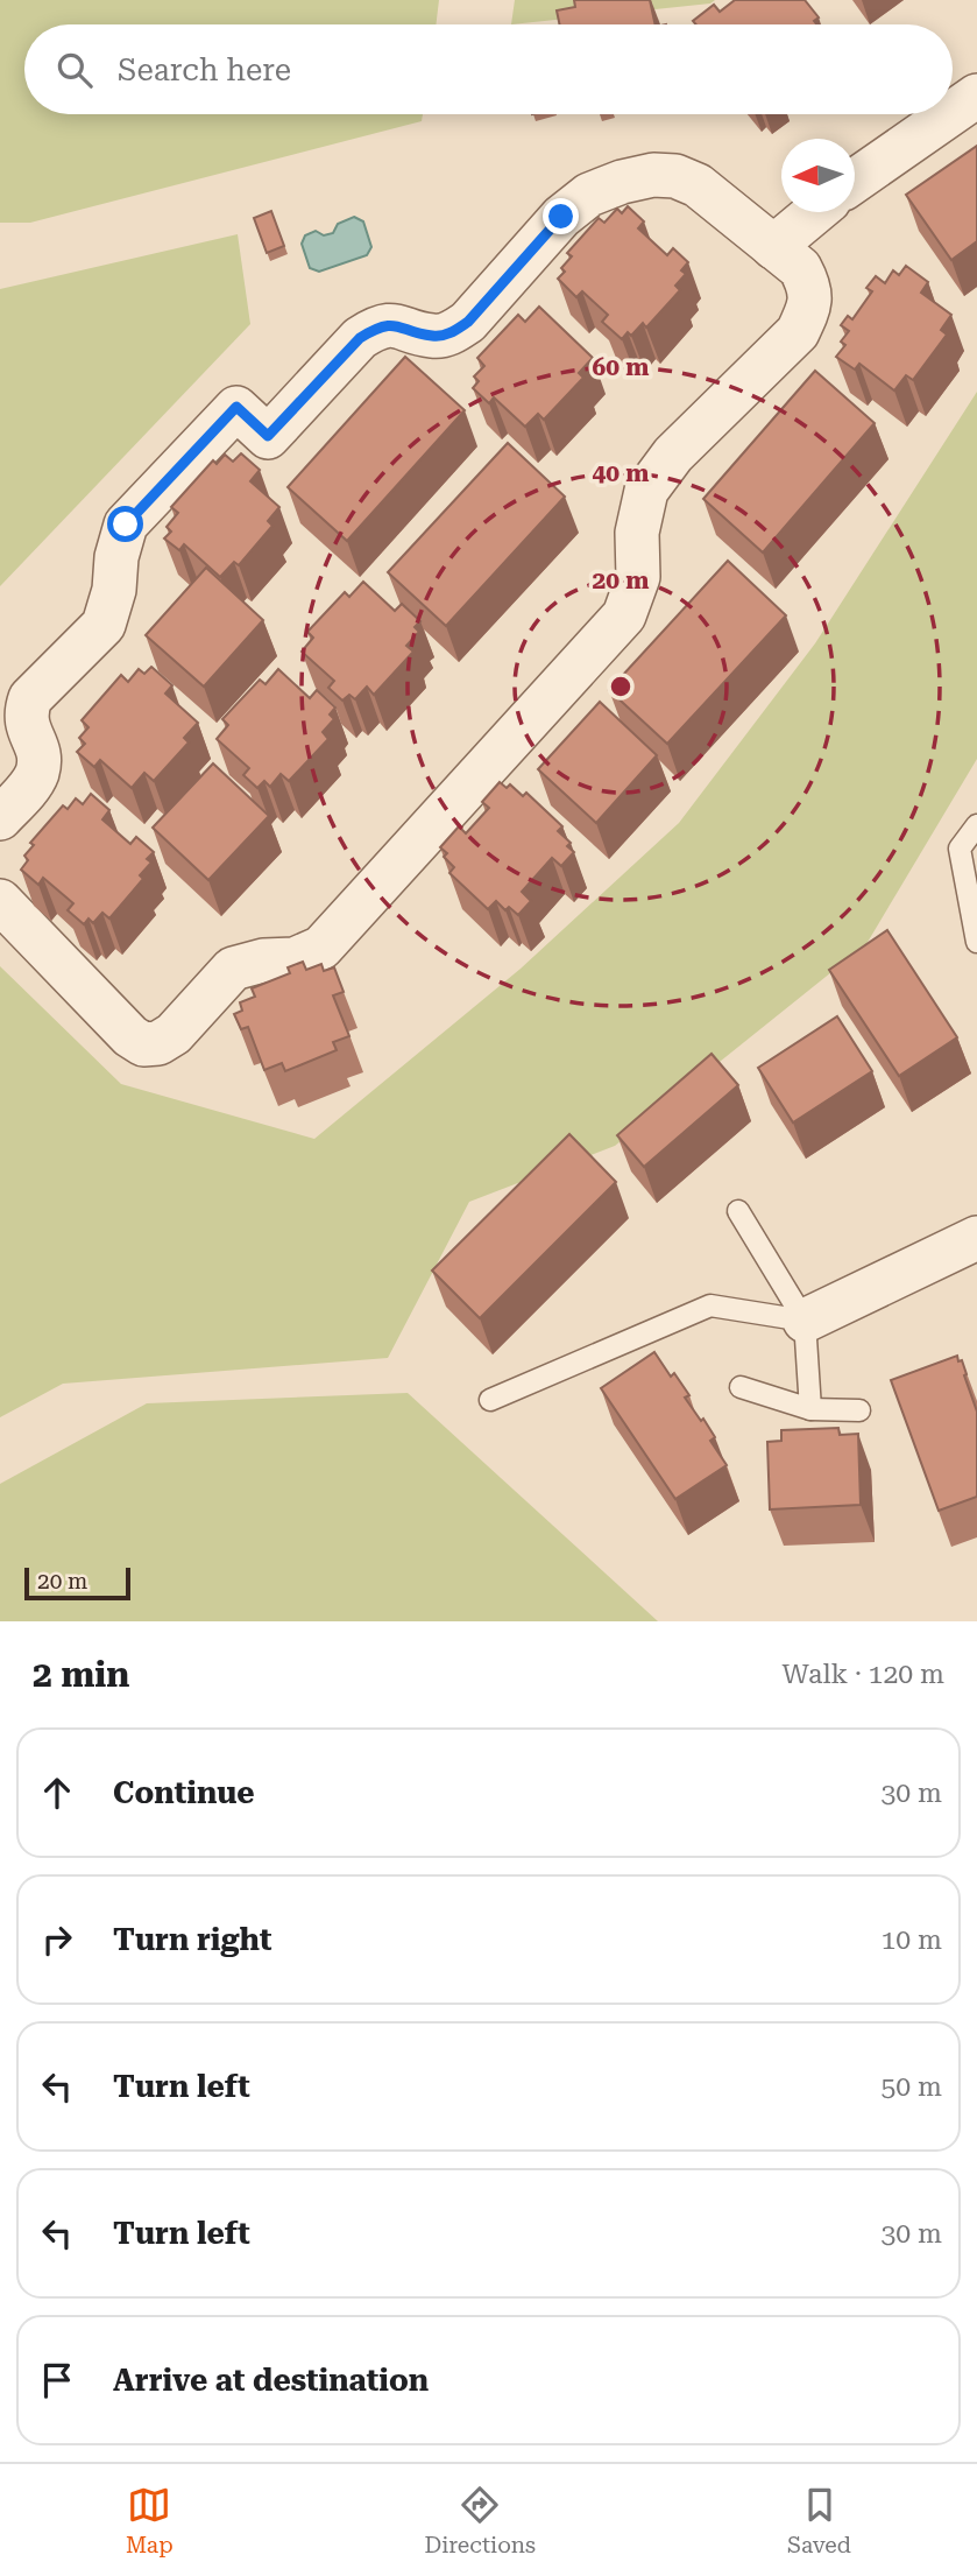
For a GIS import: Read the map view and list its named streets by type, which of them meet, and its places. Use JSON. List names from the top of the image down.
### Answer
{
  "scale_bar": "20 m",
  "north": "left",
  "page": {
    "search": "Search here",
    "scale": "20 m",
    "heading": ["2 min", "Walk · 120 m"],
    "list": [
      ["Continue", "30 m"],
      ["Turn right", "10 m"],
      ["Turn left", "50 m"],
      ["Turn left", "30 m"],
      "Arrive at destination"
    ],
    "nav": ["Map", "Directions", "Saved"]
  },
  "rings": ["60 m", "40 m", "20 m"]
}
